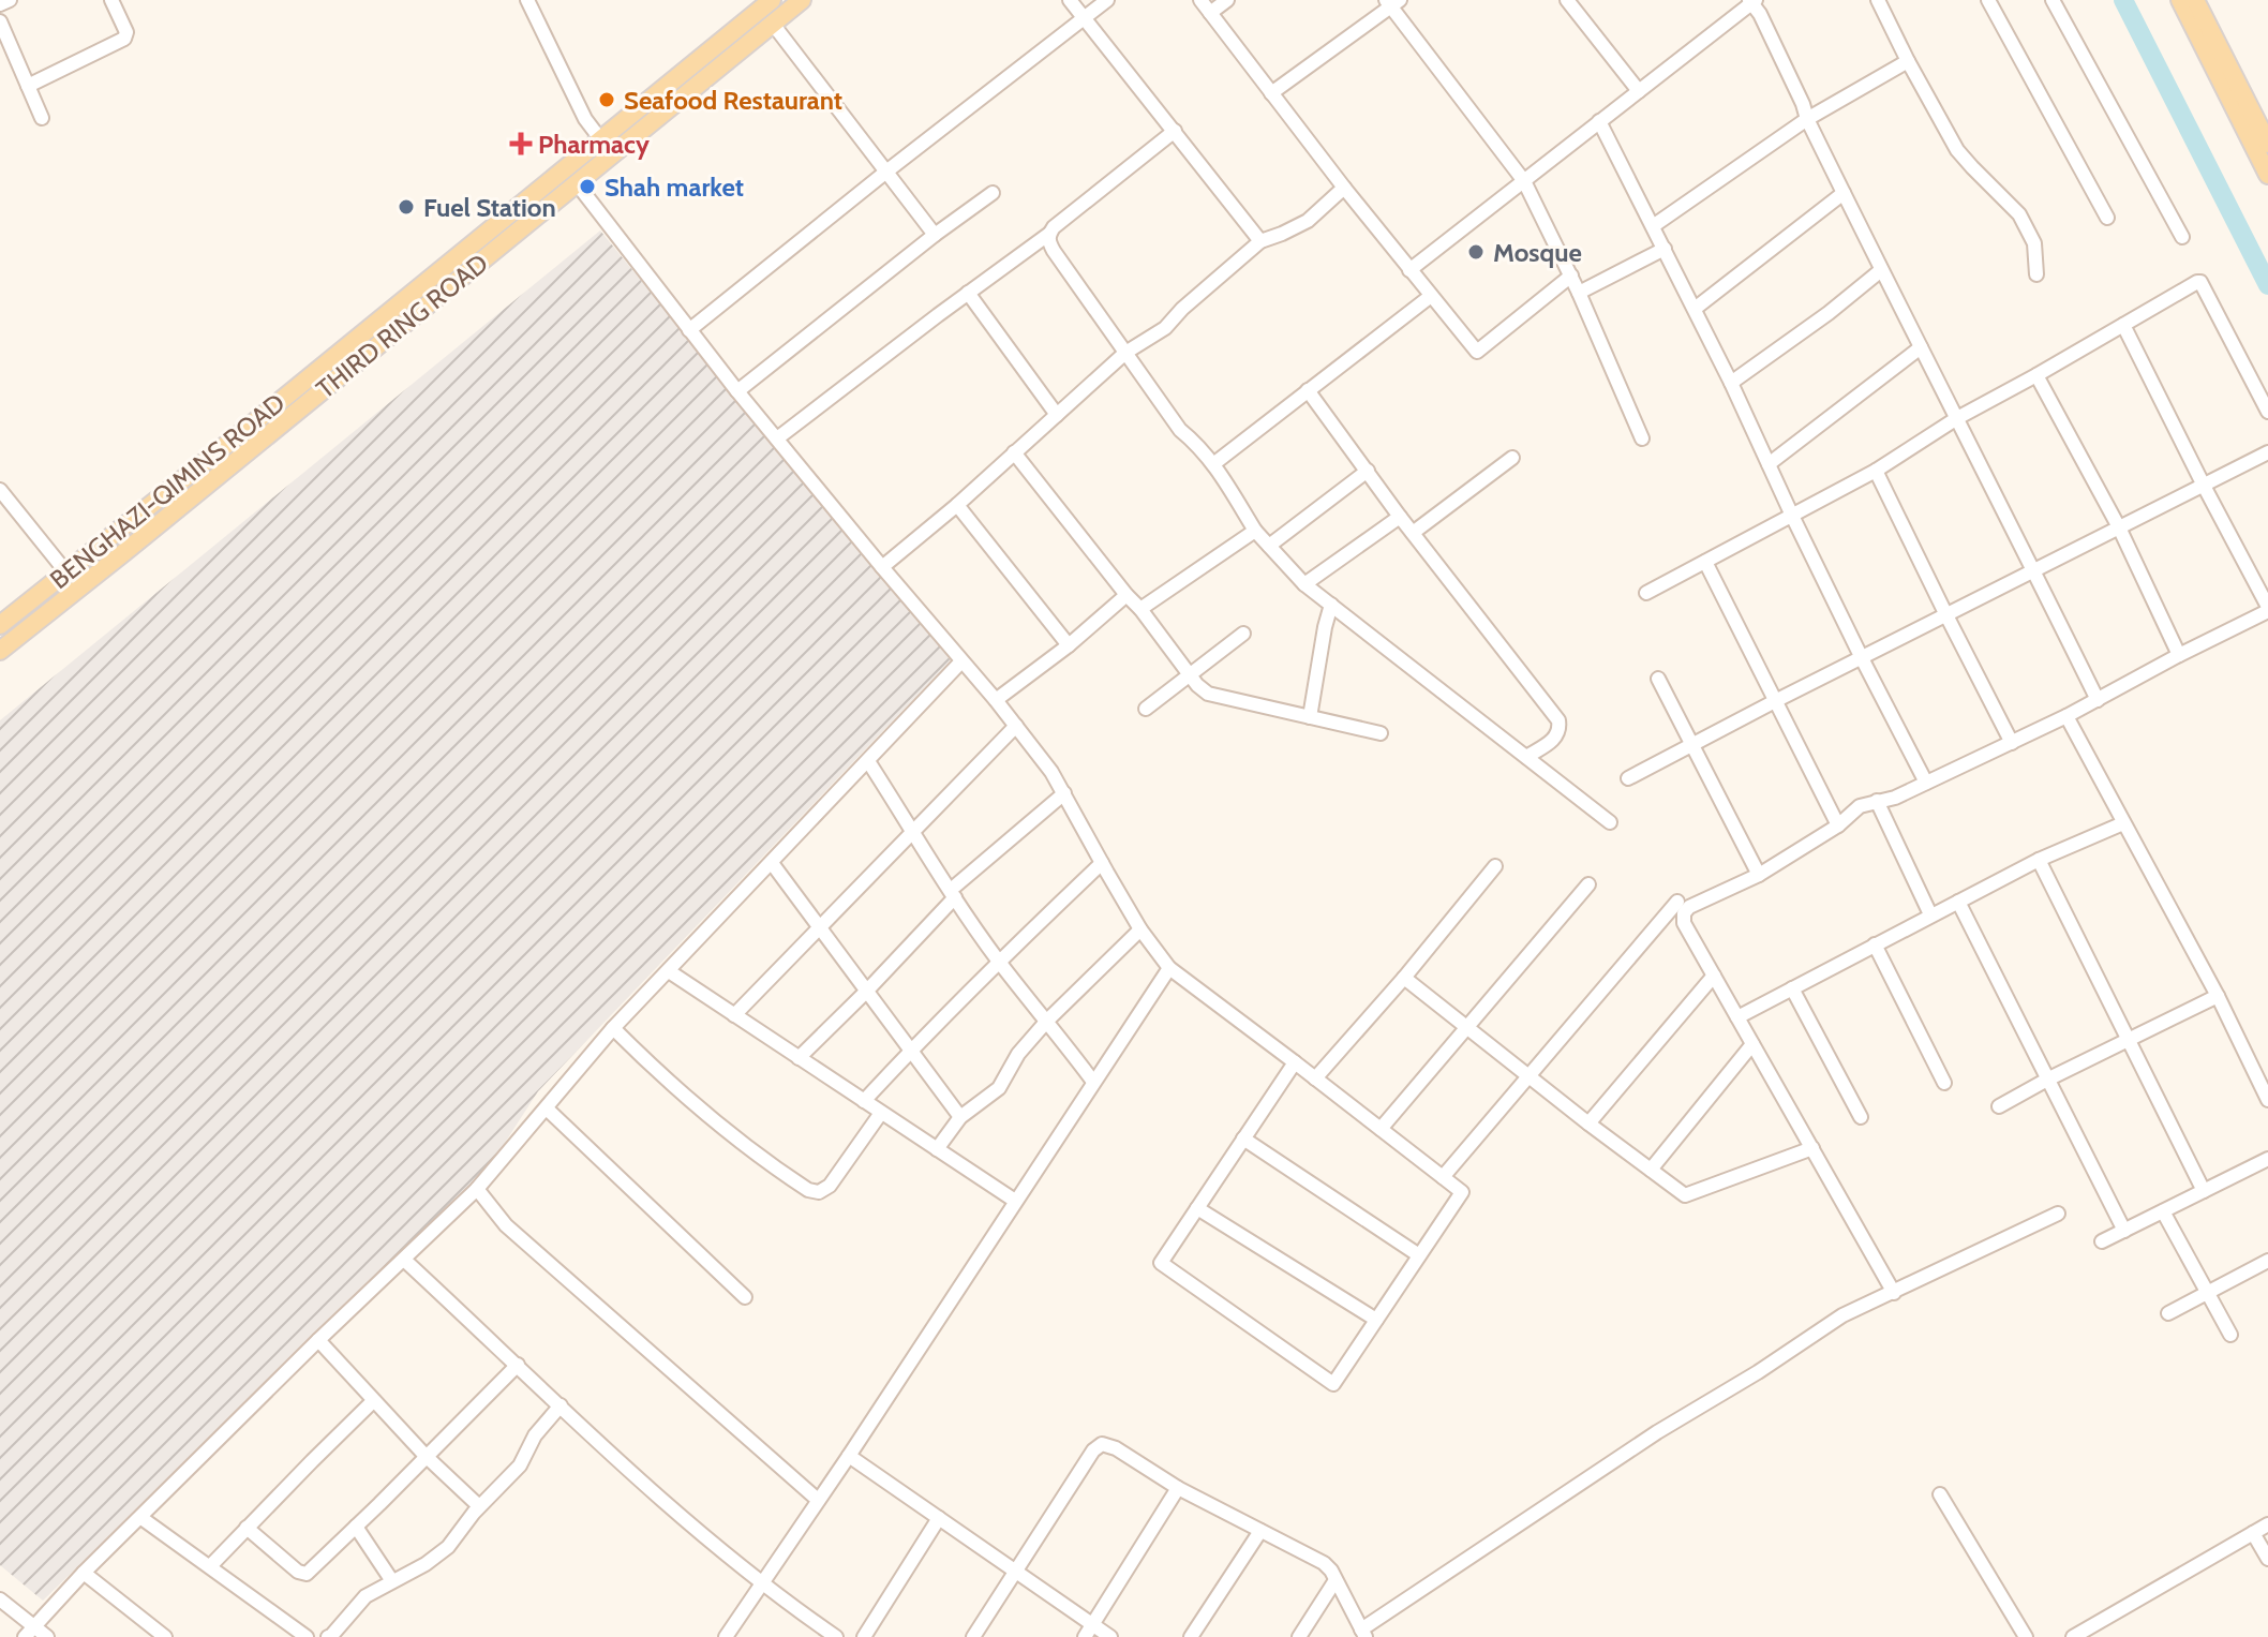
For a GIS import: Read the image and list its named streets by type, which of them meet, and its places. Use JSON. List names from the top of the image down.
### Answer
{
  "streets": {
    "main road": ["THIRD RING ROAD", "BENGHAZI-QIMINS ROAD"]
  },
  "crossings": [
    ["THIRD RING ROAD", "BENGHAZI-QIMINS ROAD"]
  ],
  "places": {
    "other": [
      "Seafood Restaurant",
      "Shah market",
      "Fuel Station",
      "Mosque"
    ],
    "health": ["Pharmacy"]
  }
}
